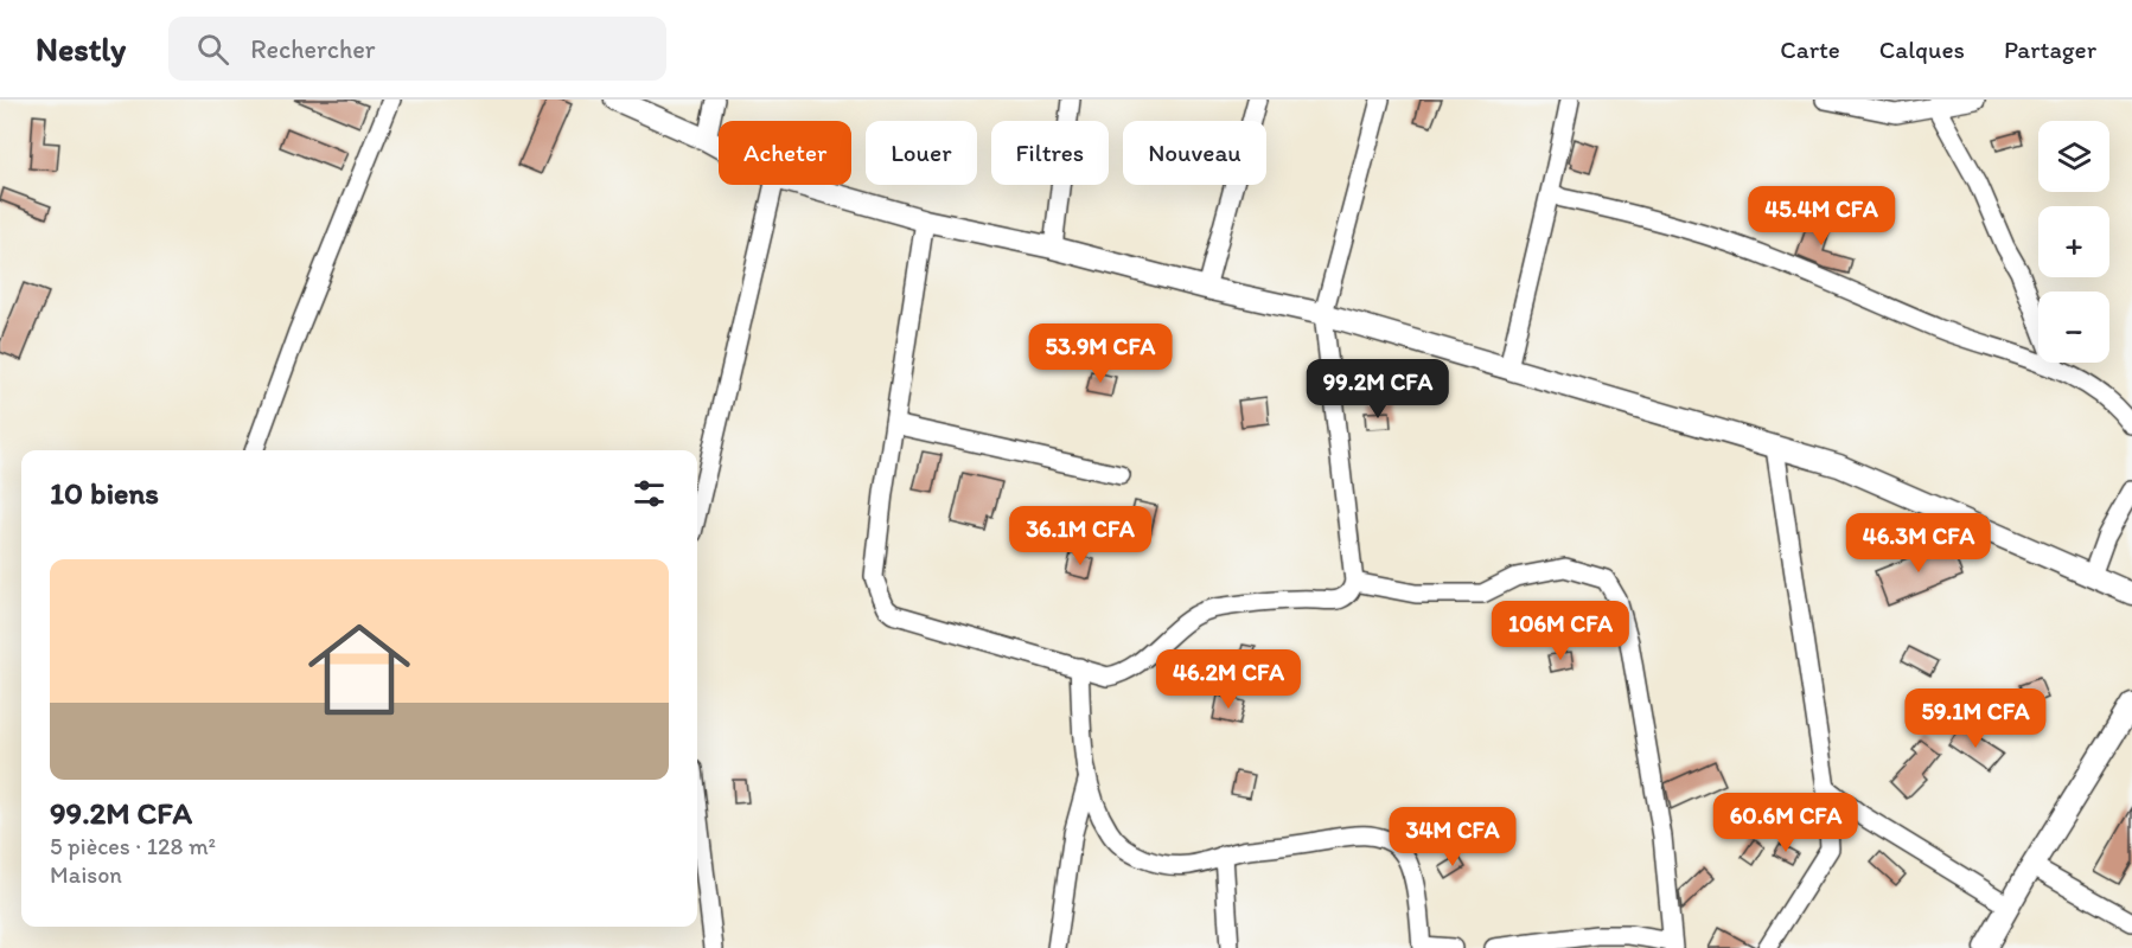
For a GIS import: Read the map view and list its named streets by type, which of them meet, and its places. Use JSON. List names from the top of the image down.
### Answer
{
  "page": {
    "header": "Nestly",
    "search": "Rechercher",
    "nav": ["Carte", "Calques", "Partager"],
    "map_buttons": ["+", "−"],
    "chip": [
      "Acheter",
      "Louer",
      "Filtres",
      "Nouveau"
    ],
    "price": [
      "45.4M CFA",
      "53.9M CFA",
      "99.2M CFA",
      "36.1M CFA",
      "46.3M CFA",
      "106M CFA",
      "46.2M CFA",
      "59.1M CFA",
      "60.6M CFA",
      "34M CFA"
    ],
    "heading": "10 biens",
    "list": [
      {
        "name": "99.2M CFA",
        "note": "5 pièces · 128 m² · Maison"
      }
    ]
  }
}
